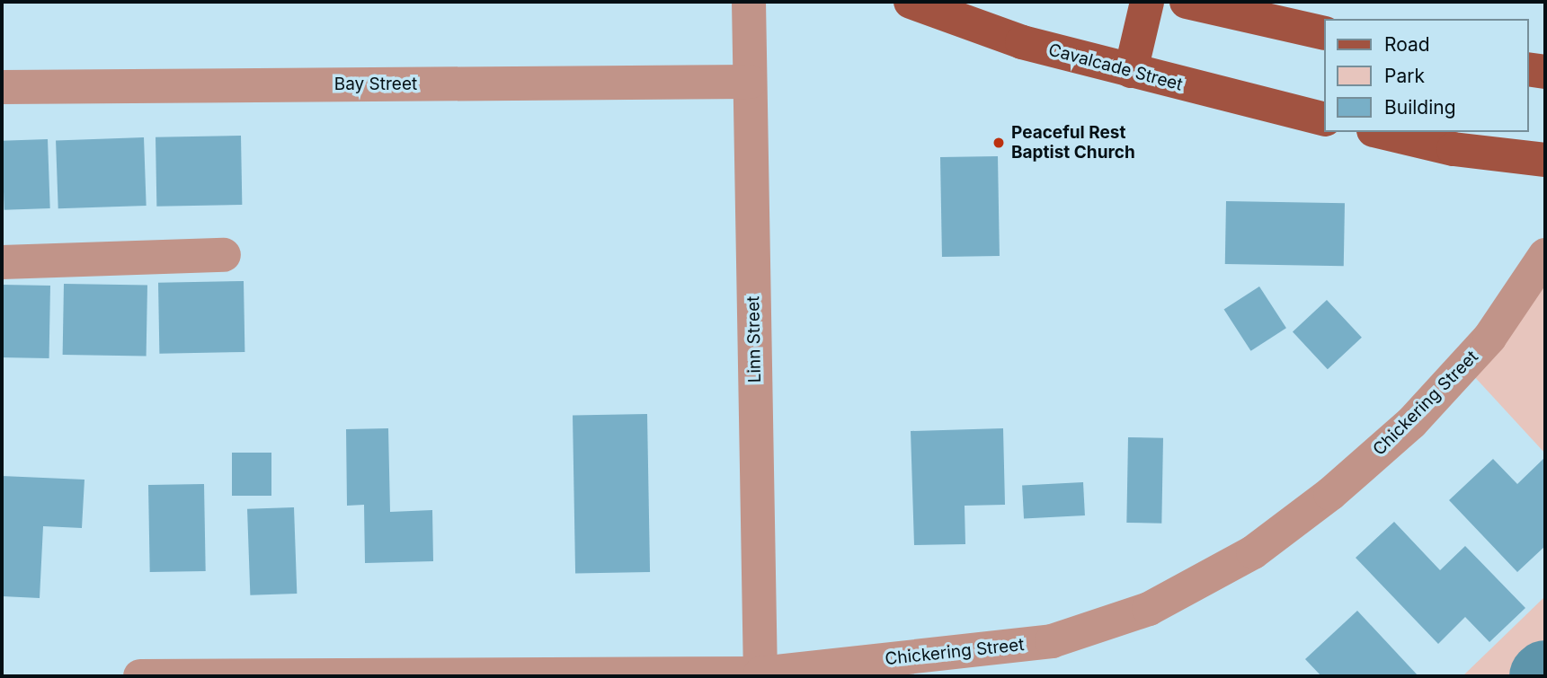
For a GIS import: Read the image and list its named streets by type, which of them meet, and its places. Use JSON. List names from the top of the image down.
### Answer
{
  "streets": {
    "main road": ["Cavalcade Street"],
    "street": ["Bay Street", "Linn Street", "Chickering Street"]
  },
  "crossings": [
    ["Bay Street", "Linn Street"],
    ["Linn Street", "Chickering Street"]
  ],
  "places": ["Peaceful Rest Baptist Church"],
  "legend": ["Road", "Park", "Building"]
}
